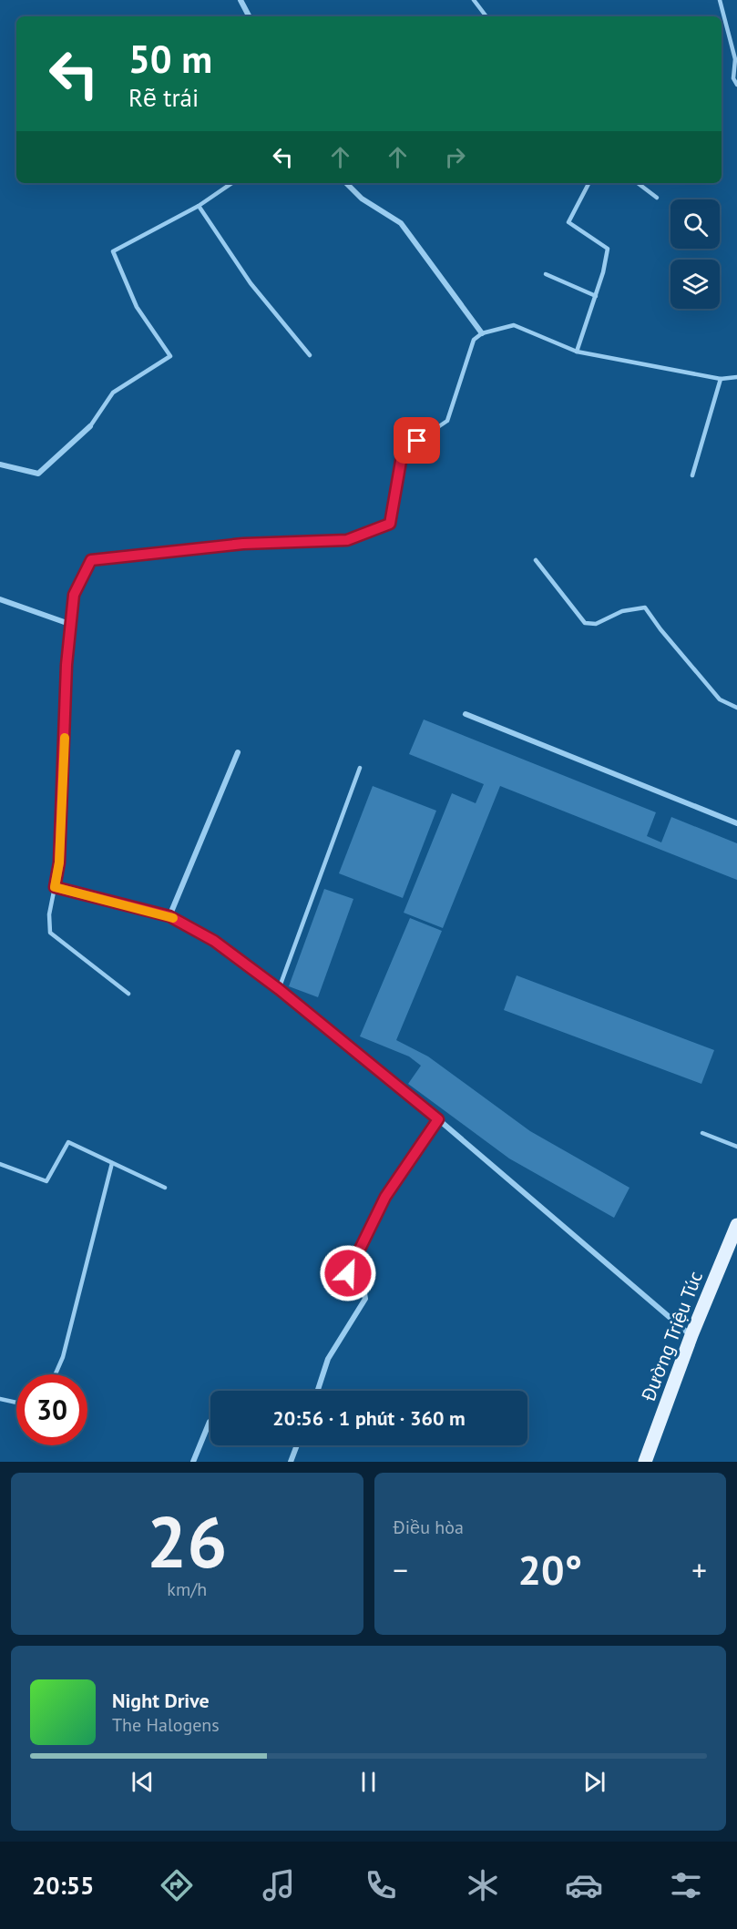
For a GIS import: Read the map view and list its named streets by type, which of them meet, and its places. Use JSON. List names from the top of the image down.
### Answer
{
  "streets": {
    "main road": ["Đường Triệu Túc"]
  },
  "page": {
    "turn": ["50 m", "Rẽ trái"],
    "limit": "30",
    "trip": "20:56 · 1 phút · 360 m",
    "tile": [
      ["26", "km/h"],
      "Điều hòa"
    ],
    "heat": ["−", "20°", "+"],
    "song": ["Night Drive", "The Halogens"],
    "tabs": "20:55"
  }
}
